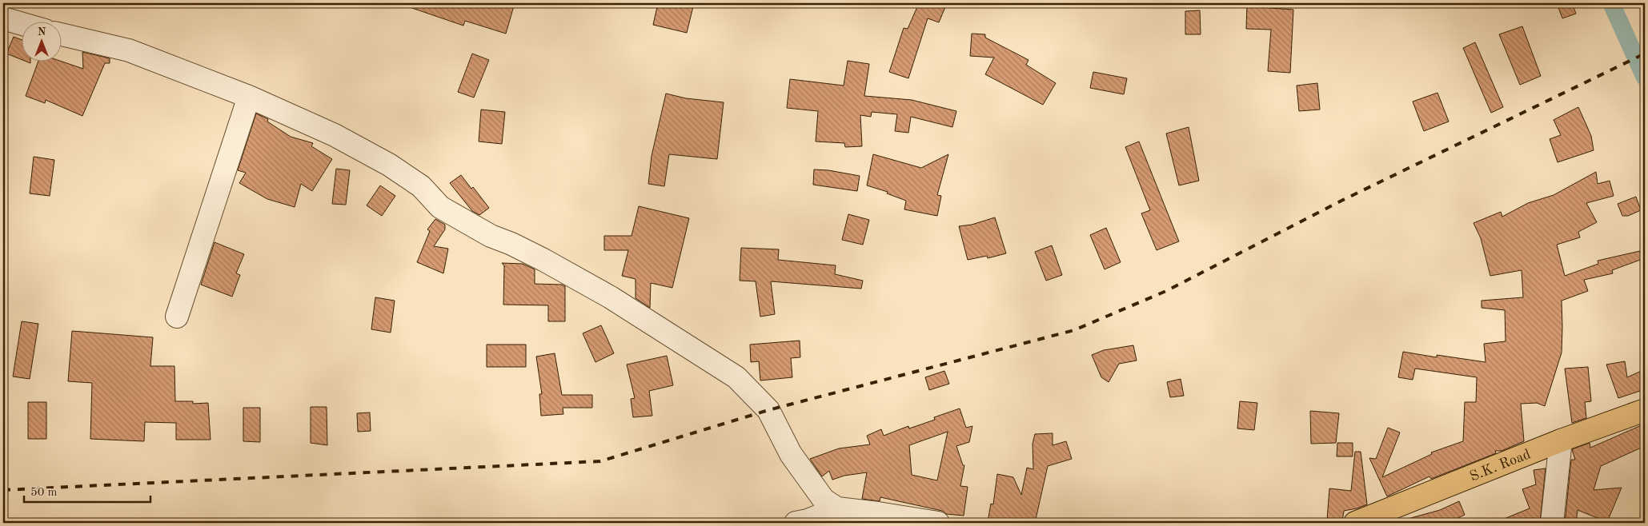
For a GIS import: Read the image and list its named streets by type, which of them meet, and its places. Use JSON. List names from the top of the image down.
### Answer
{
  "streets": {
    "main road": ["S.K. Road"]
  },
  "scale_bar": "50 m",
  "north": "top"
}
